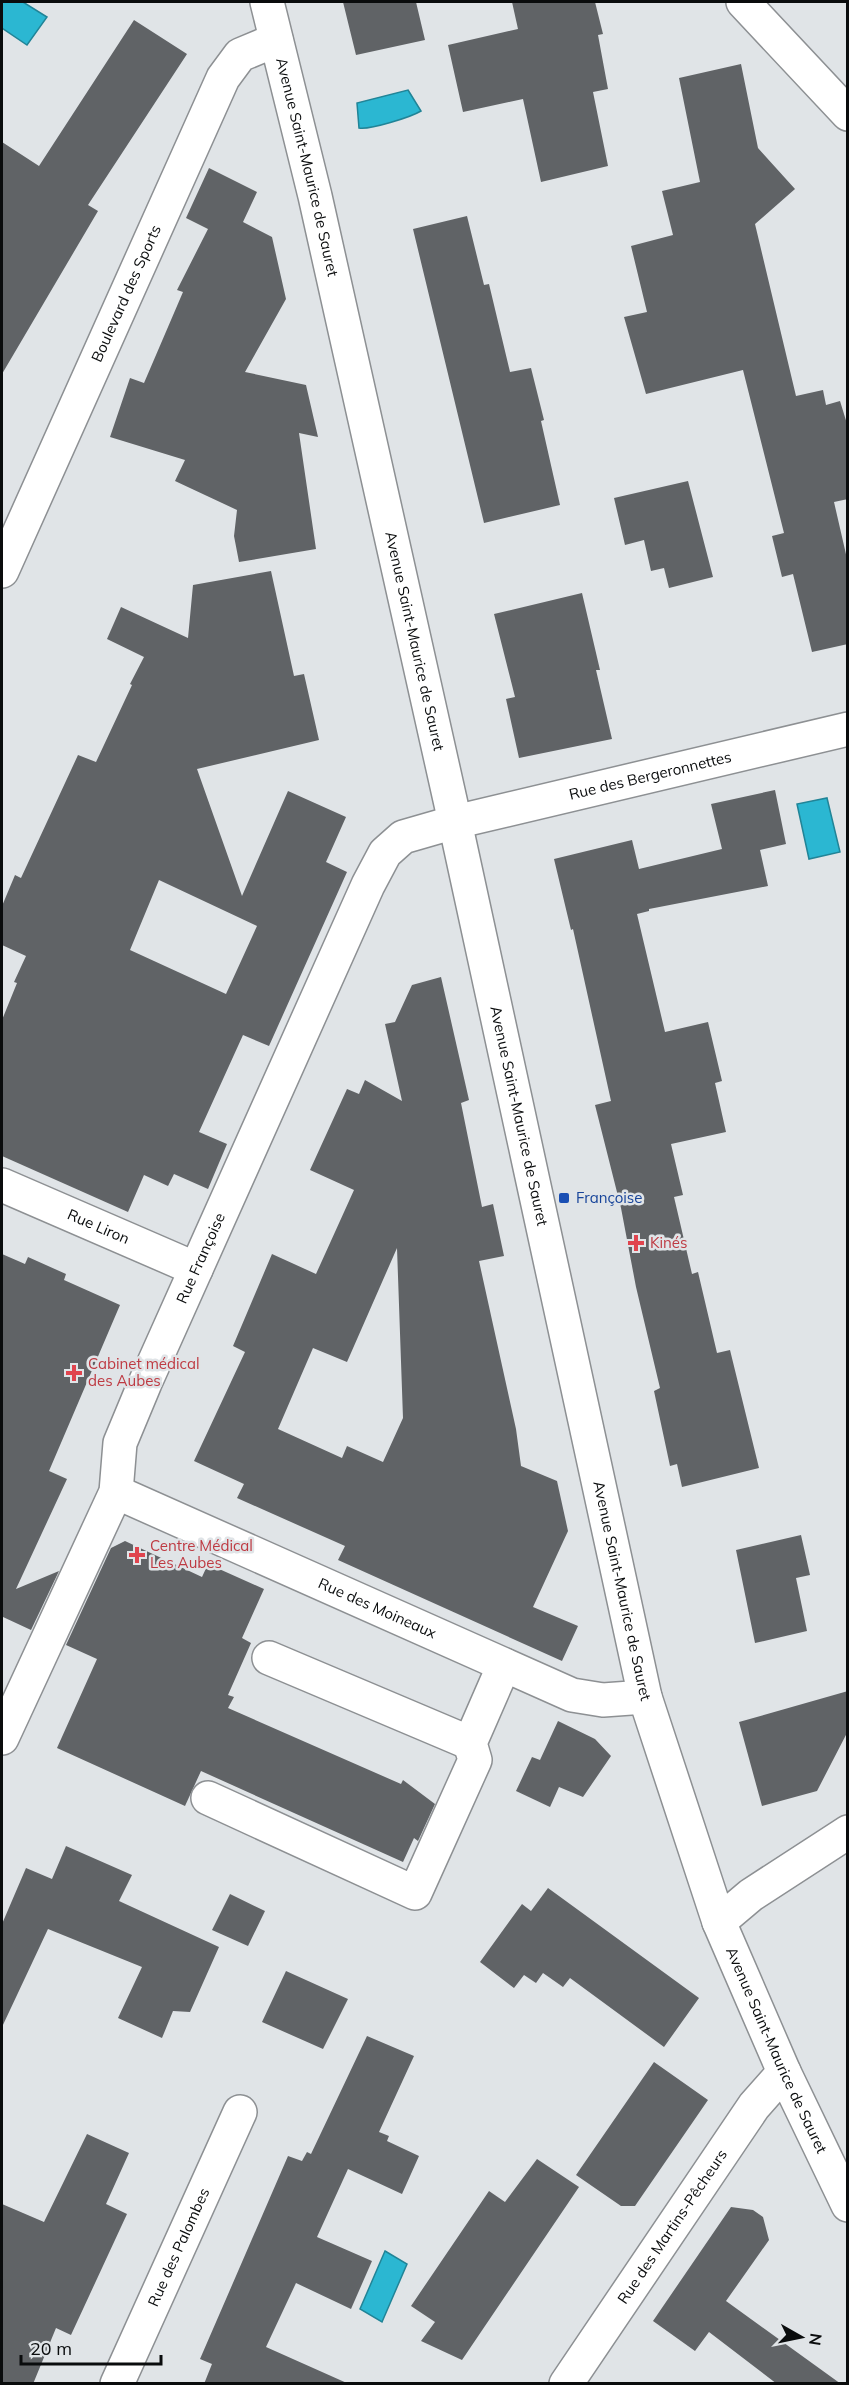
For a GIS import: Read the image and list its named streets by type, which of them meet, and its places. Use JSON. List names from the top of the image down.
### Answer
{
  "streets": {
    "street": [
      "Avenue Saint-Maurice de Sauret",
      "Boulevard des Sports",
      "Rue des Bergeronnettes",
      "Rue Liron",
      "Rue Françoise",
      "Rue des Moineaux",
      "Rue des Martins-Pêcheurs",
      "Rue des Palombes"
    ]
  },
  "crossings": [
    ["Avenue Saint-Maurice de Sauret", "Boulevard des Sports"],
    ["Avenue Saint-Maurice de Sauret", "Rue des Bergeronnettes"],
    ["Avenue Saint-Maurice de Sauret", "Rue Françoise"],
    ["Avenue Saint-Maurice de Sauret", "Rue des Moineaux"],
    ["Avenue Saint-Maurice de Sauret", "Rue des Martins-Pêcheurs"],
    ["Rue des Bergeronnettes", "Rue Françoise"],
    ["Rue Liron", "Rue Françoise"],
    ["Rue Françoise", "Rue des Moineaux"]
  ],
  "places": {
    "transit": ["Françoise"],
    "health": ["Kinés", "Cabinet médical des Aubes", "Centre Médical Les Aubes"]
  },
  "scale_bar": "20 m",
  "north": "right"
}
